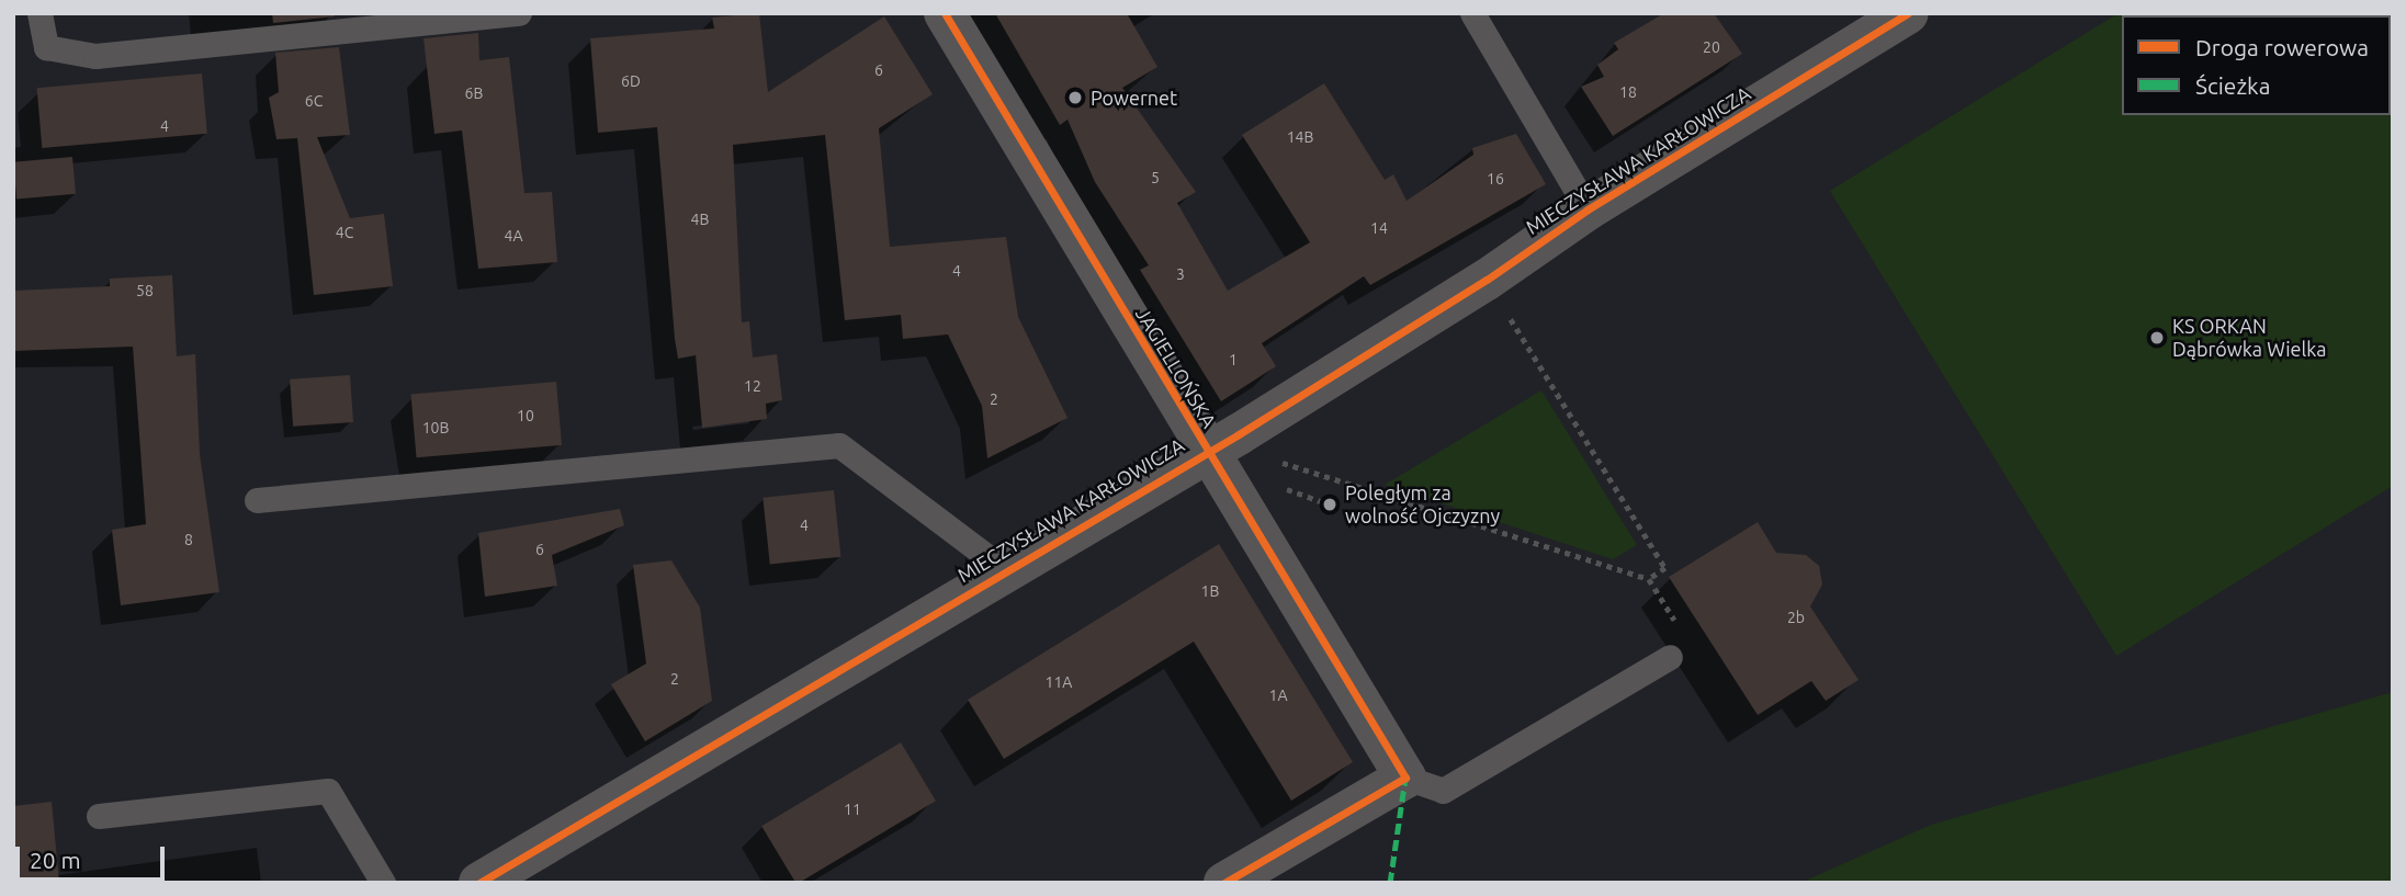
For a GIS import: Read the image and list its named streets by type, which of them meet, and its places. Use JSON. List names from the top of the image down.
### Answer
{
  "streets": {
    "street": ["MIECZYSŁAWA KARŁOWICZA", "JAGIELLOŃSKA"]
  },
  "crossings": [
    ["MIECZYSŁAWA KARŁOWICZA", "JAGIELLOŃSKA"]
  ],
  "places": ["Powernet", "KS ORKAN Dąbrówka Wielka", "Poległym za wolność Ojczyzny"],
  "house_numbers": [
    "20",
    "6",
    "6D",
    "18",
    "6B",
    "6C",
    "4",
    "14B",
    "5",
    "16",
    "4B",
    "14",
    "4C",
    "4A",
    "4",
    "3",
    "58",
    "1",
    "12",
    "2",
    "10",
    "10B",
    "4",
    "8",
    "6",
    "1B",
    "2b",
    "2",
    "11A",
    "1A",
    "11"
  ],
  "legend": ["Droga rowerowa", "Ścieżka"],
  "scale_bar": "20 m"
}
